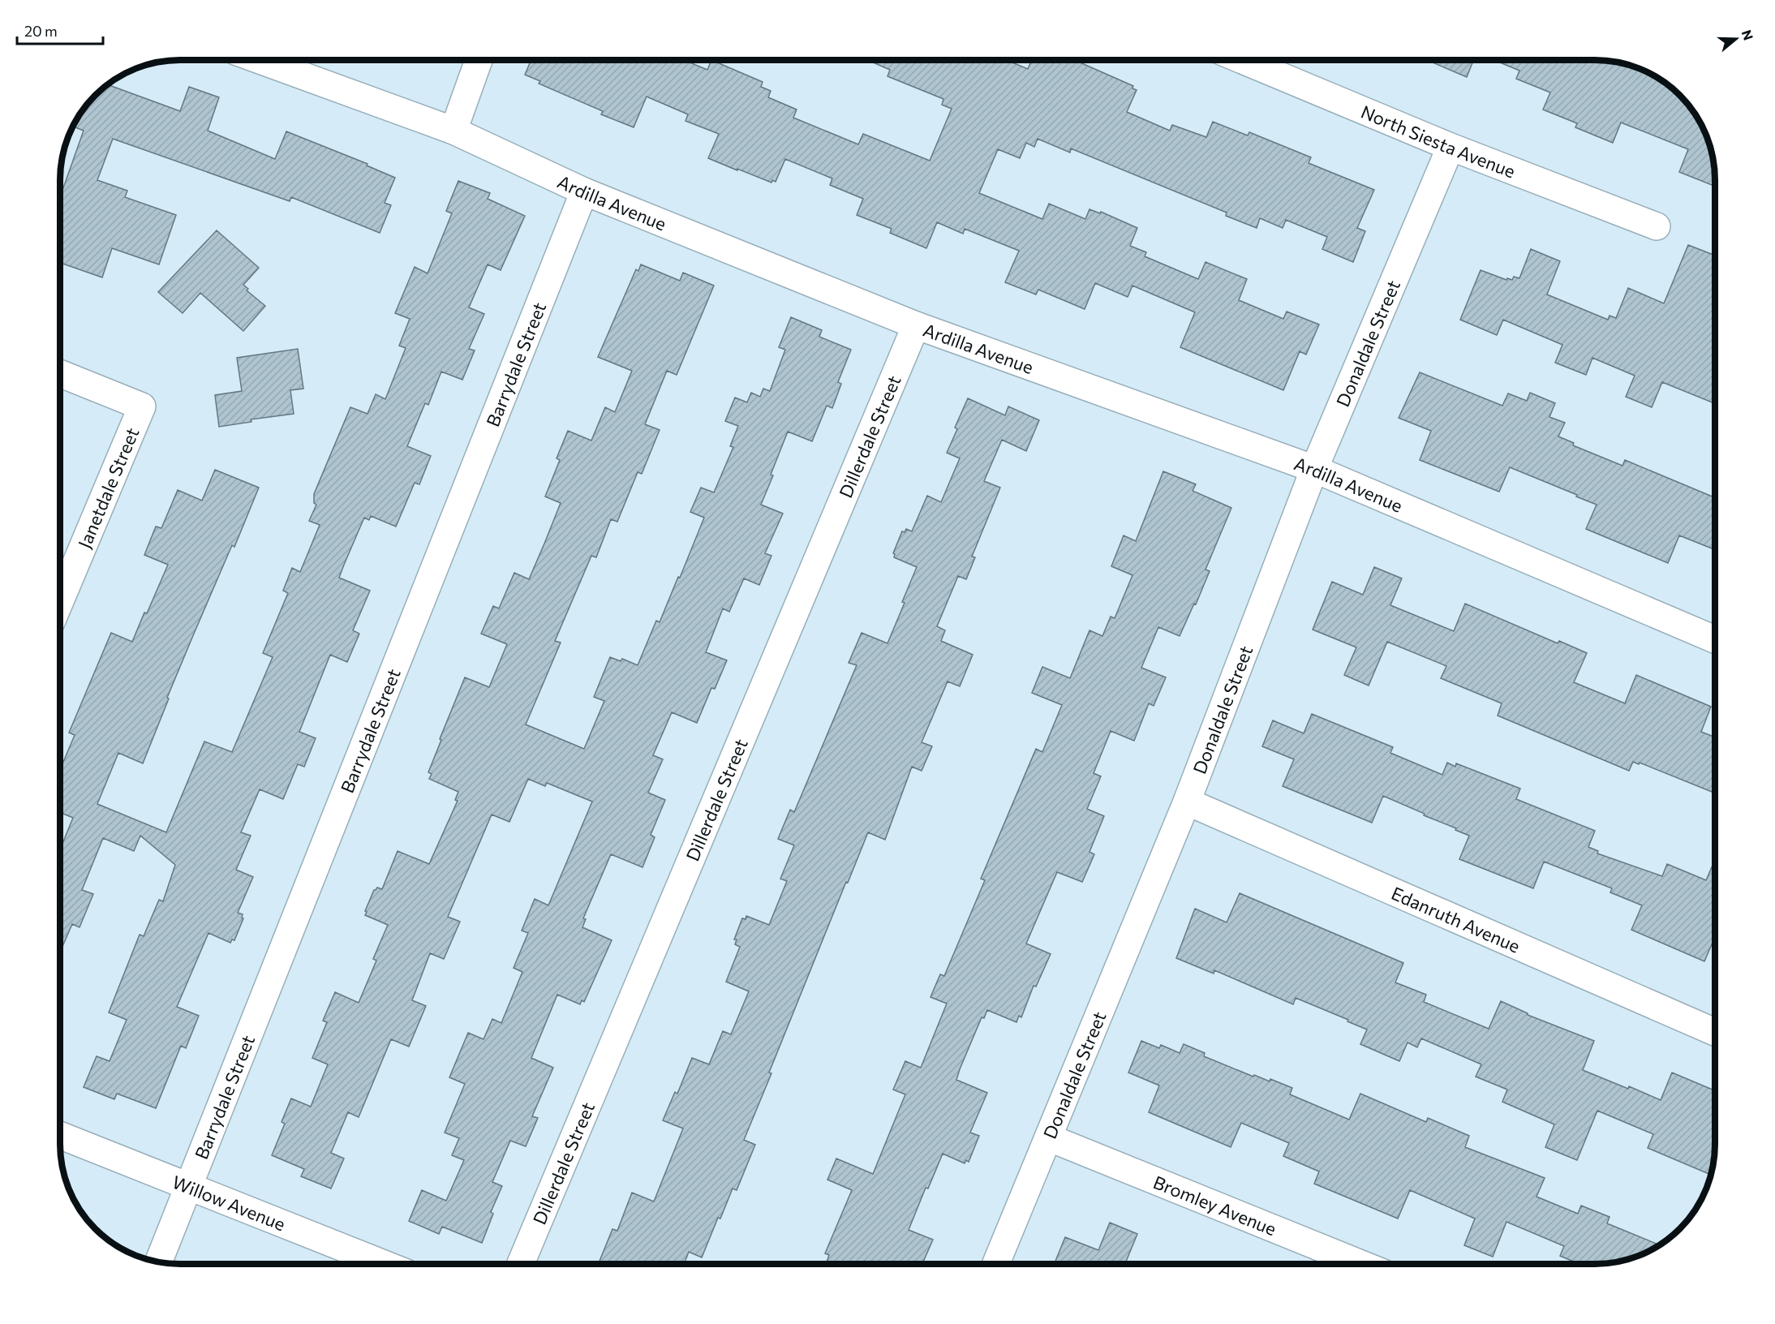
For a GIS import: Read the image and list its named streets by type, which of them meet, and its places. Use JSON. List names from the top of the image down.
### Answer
{
  "streets": {
    "street": [
      "North Siesta Avenue",
      "Ardilla Avenue",
      "Donaldale Street",
      "Barrydale Street",
      "Dillerdale Street",
      "Janetdale Street",
      "Edanruth Avenue",
      "Willow Avenue",
      "Bromley Avenue"
    ]
  },
  "crossings": [
    ["North Siesta Avenue", "Donaldale Street"],
    ["Ardilla Avenue", "Donaldale Street"],
    ["Ardilla Avenue", "Barrydale Street"],
    ["Ardilla Avenue", "Dillerdale Street"],
    ["Donaldale Street", "Edanruth Avenue"],
    ["Donaldale Street", "Bromley Avenue"],
    ["Barrydale Street", "Willow Avenue"]
  ],
  "scale_bar": "20 m",
  "north": "right"
}
